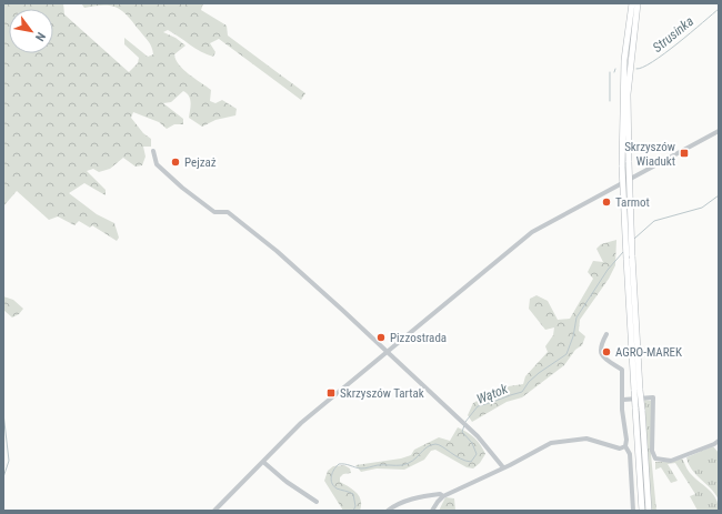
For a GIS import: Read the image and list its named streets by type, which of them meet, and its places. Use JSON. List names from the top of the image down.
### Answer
{
  "water": ["Strusinka", "Wątok"],
  "places": {
    "transit": ["Skrzyszów Wiadukt", "Skrzyszów Tartak"],
    "other": [
      "Pejzaż",
      "Tarmot",
      "Pizzostrada",
      "AGRO-MAREK"
    ]
  },
  "north": "bottom right"
}
